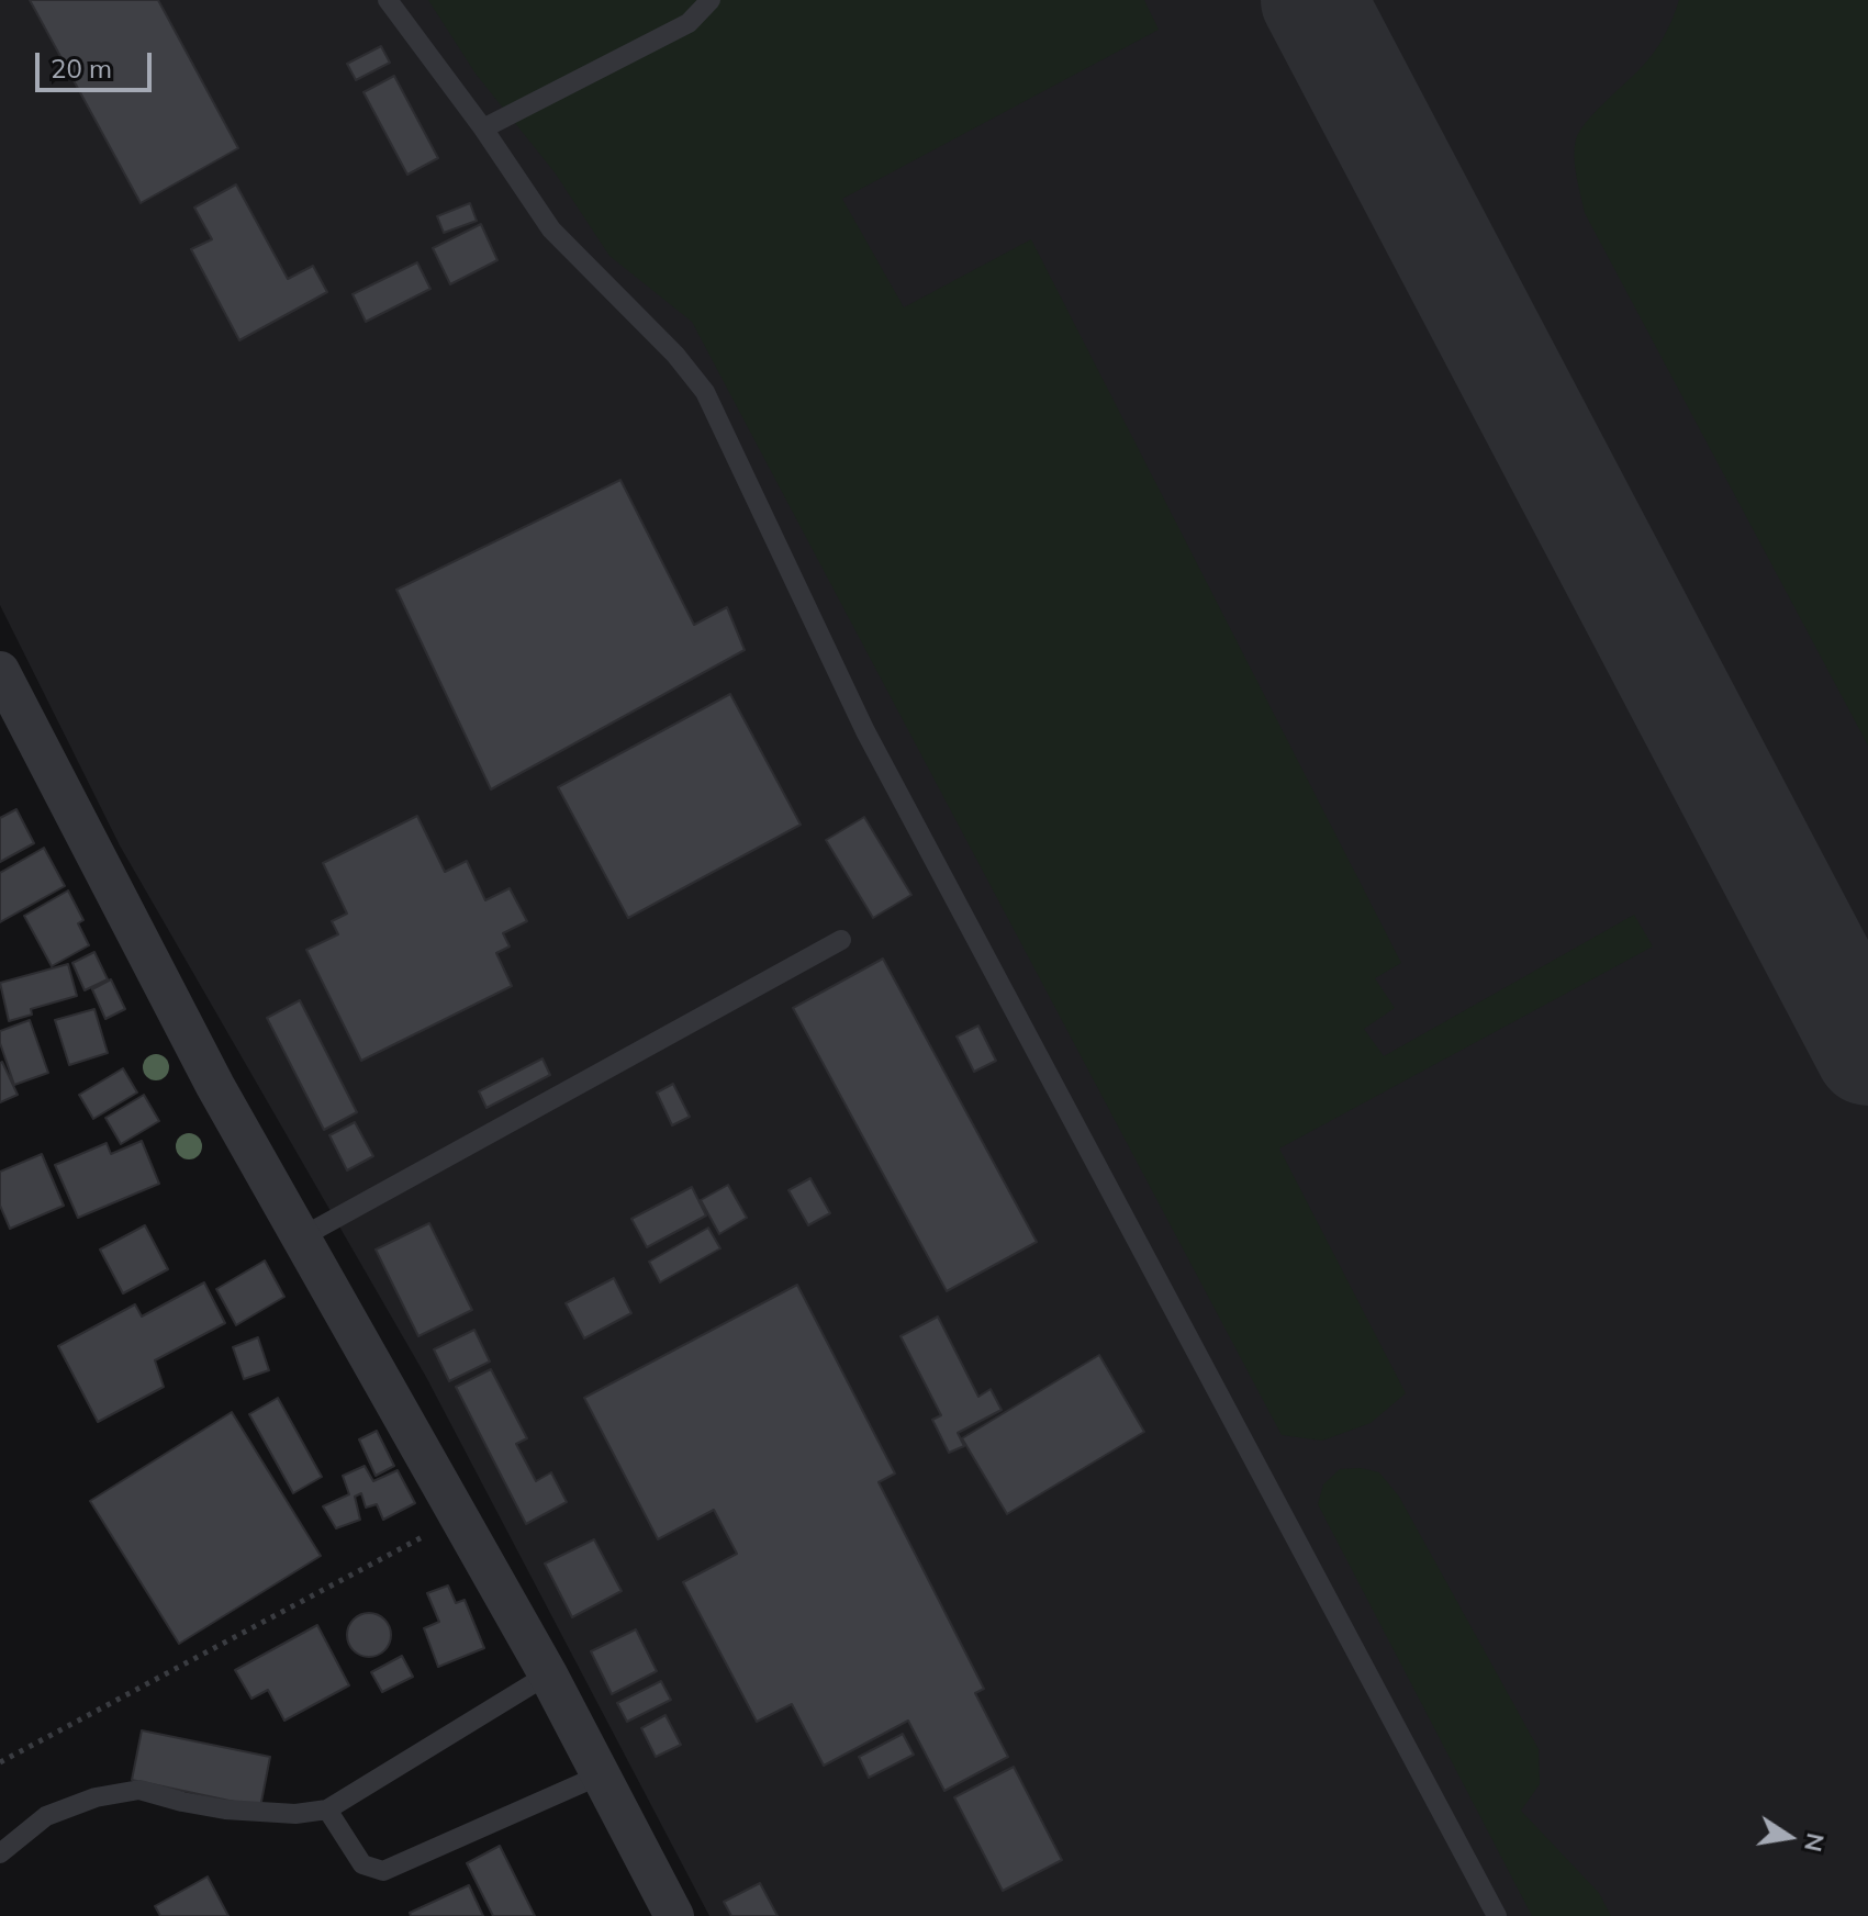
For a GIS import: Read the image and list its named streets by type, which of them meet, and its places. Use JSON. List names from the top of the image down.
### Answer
{
  "scale_bar": "20 m",
  "north": "right"
}
